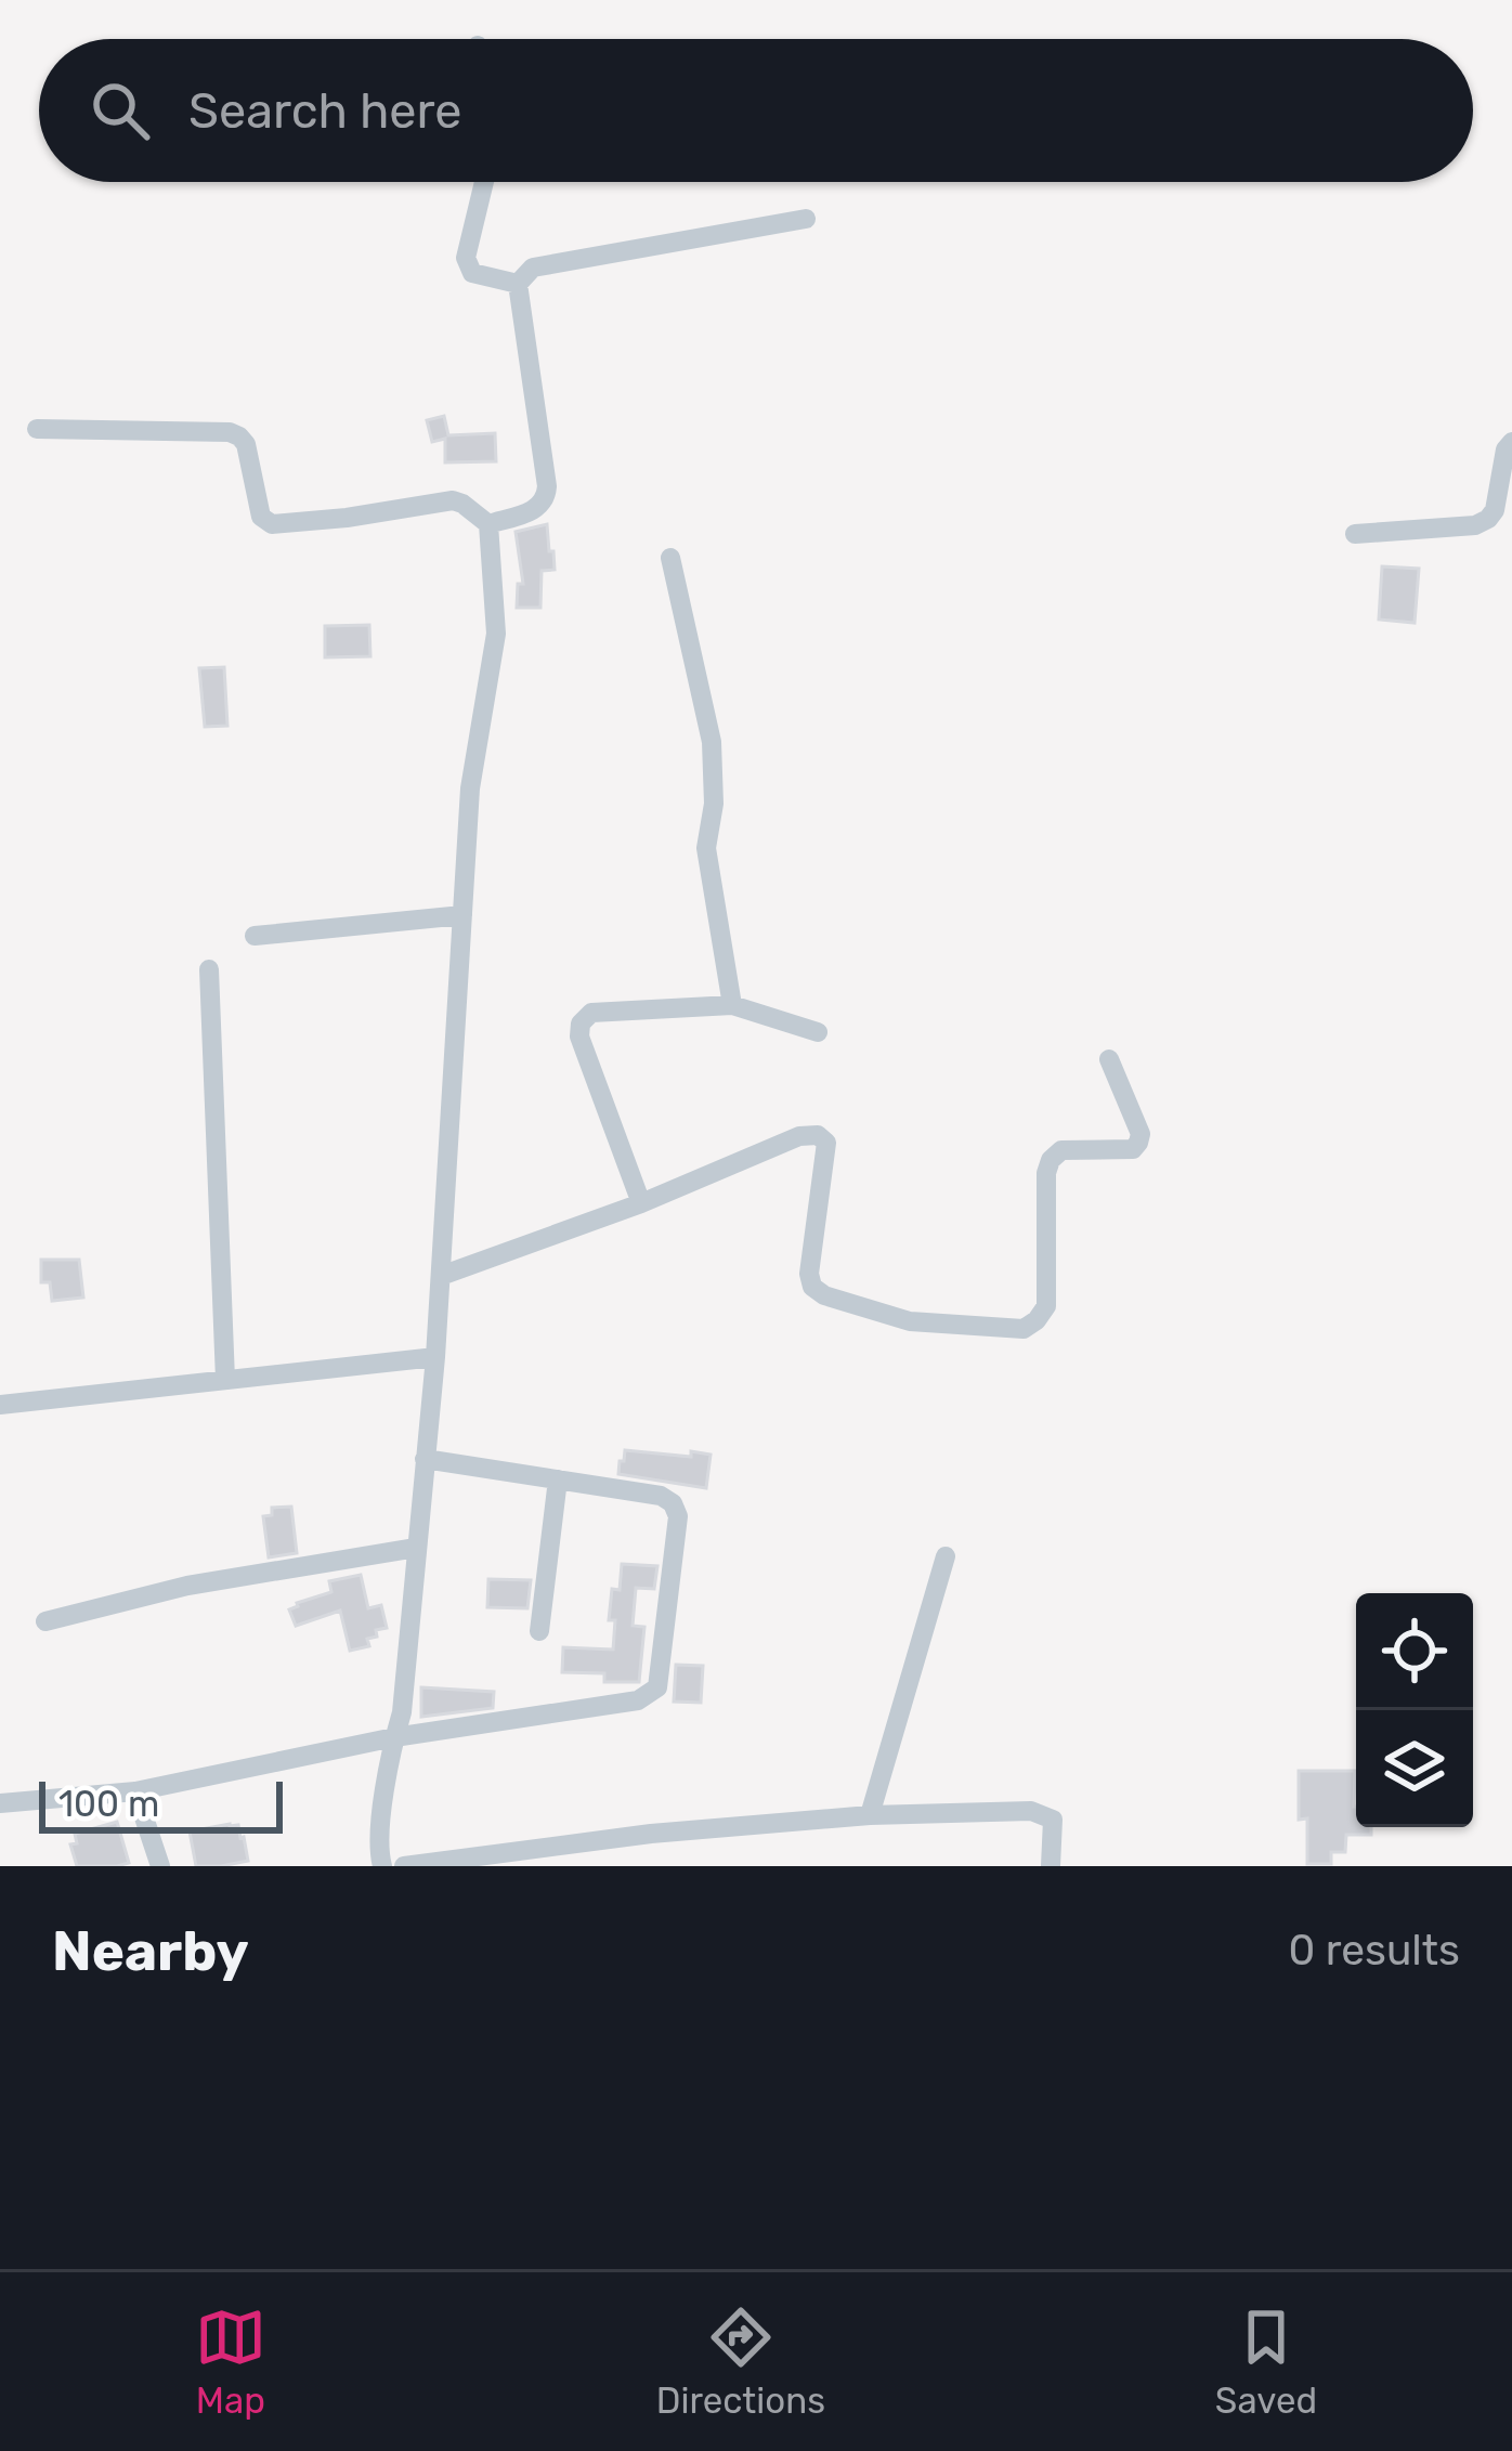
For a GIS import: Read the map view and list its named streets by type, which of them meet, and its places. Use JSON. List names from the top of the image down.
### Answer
{
  "scale_bar": "100 m",
  "page": {
    "search": "Search here",
    "scale": "100 m",
    "heading": ["Nearby", "0 results"],
    "nav": ["Map", "Directions", "Saved"]
  }
}
